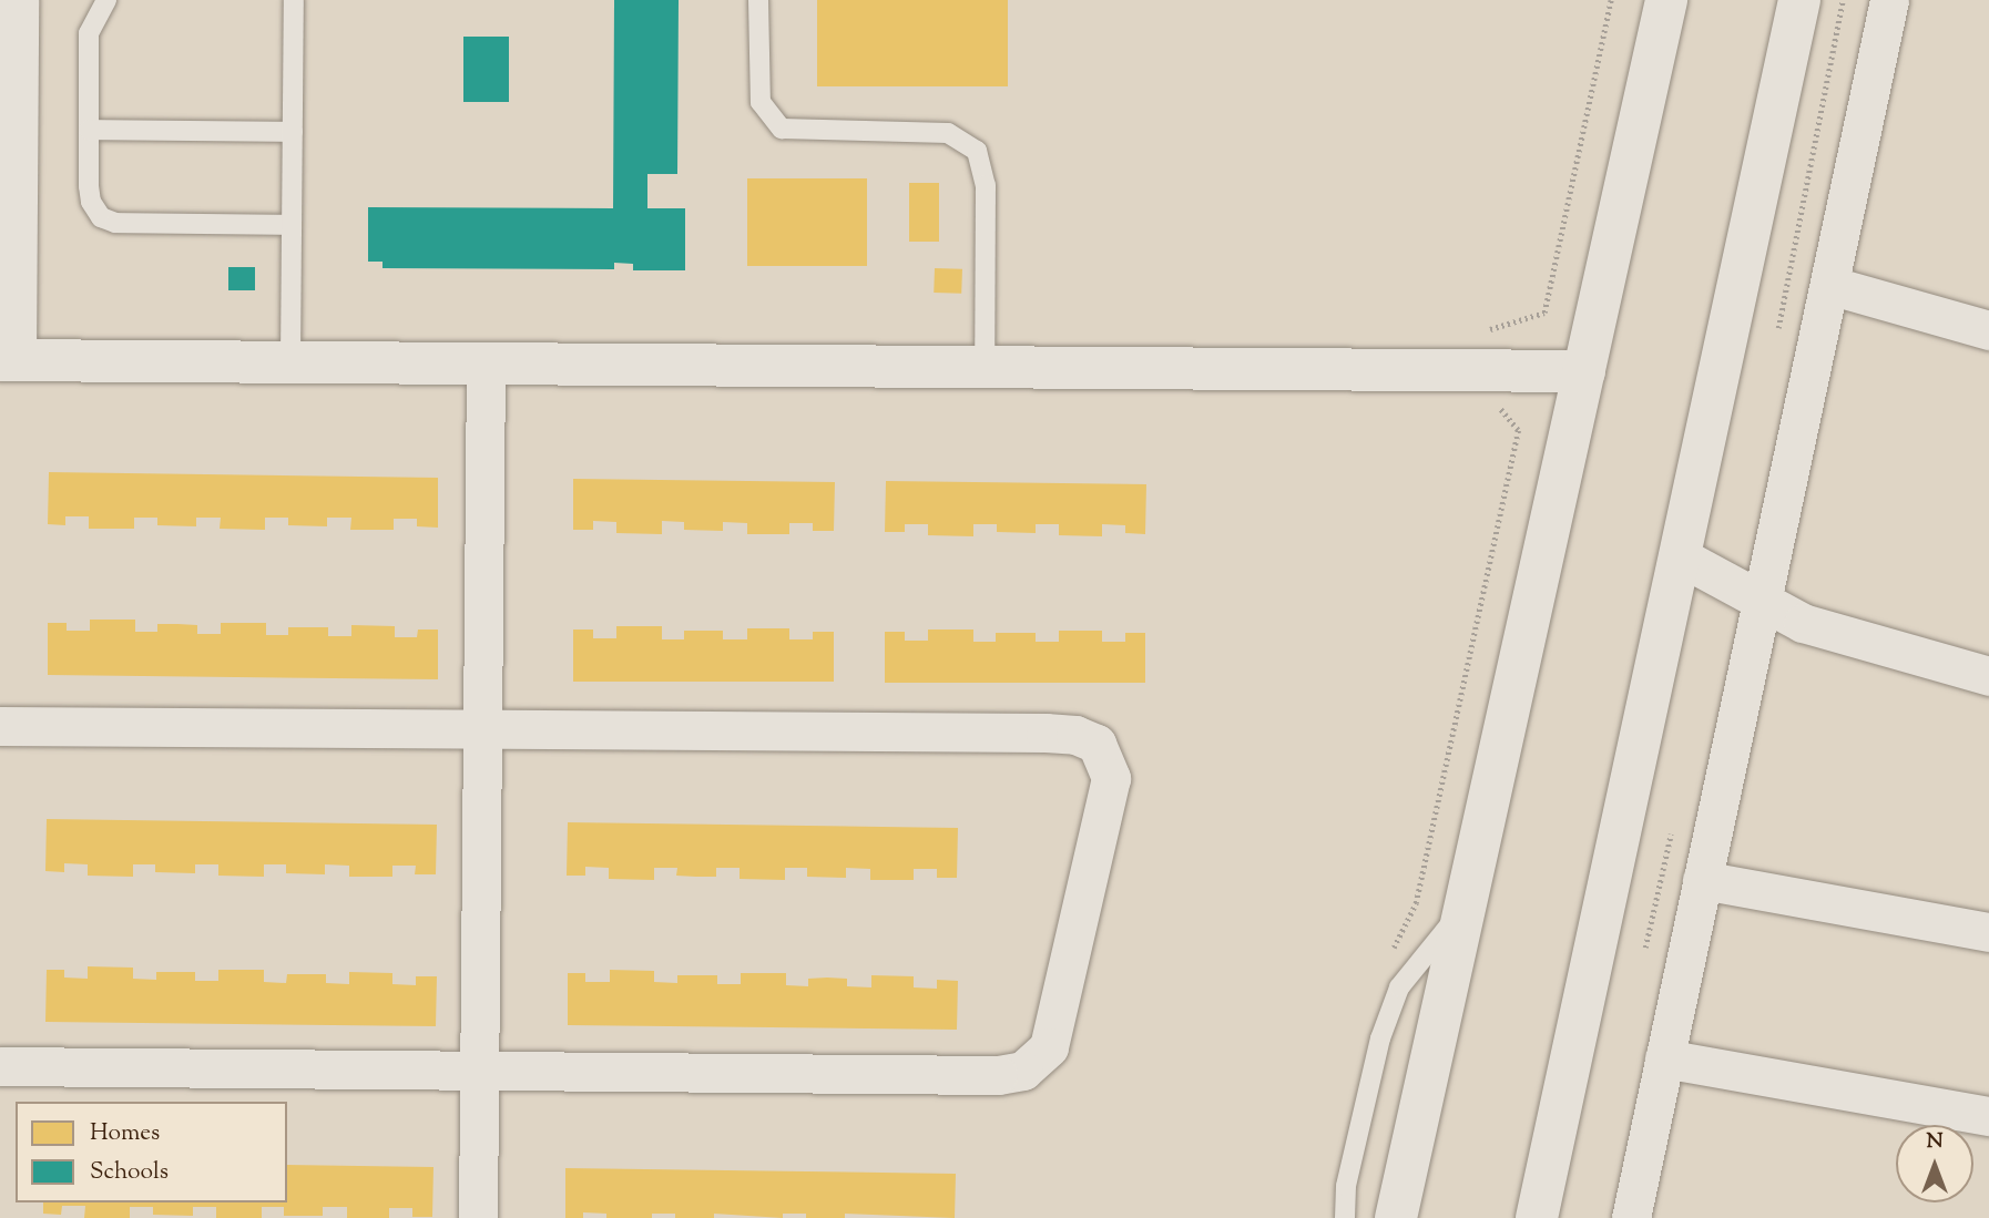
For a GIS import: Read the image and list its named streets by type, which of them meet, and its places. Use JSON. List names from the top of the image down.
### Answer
{
  "legend": ["Homes", "Schools"],
  "north": "top"
}
